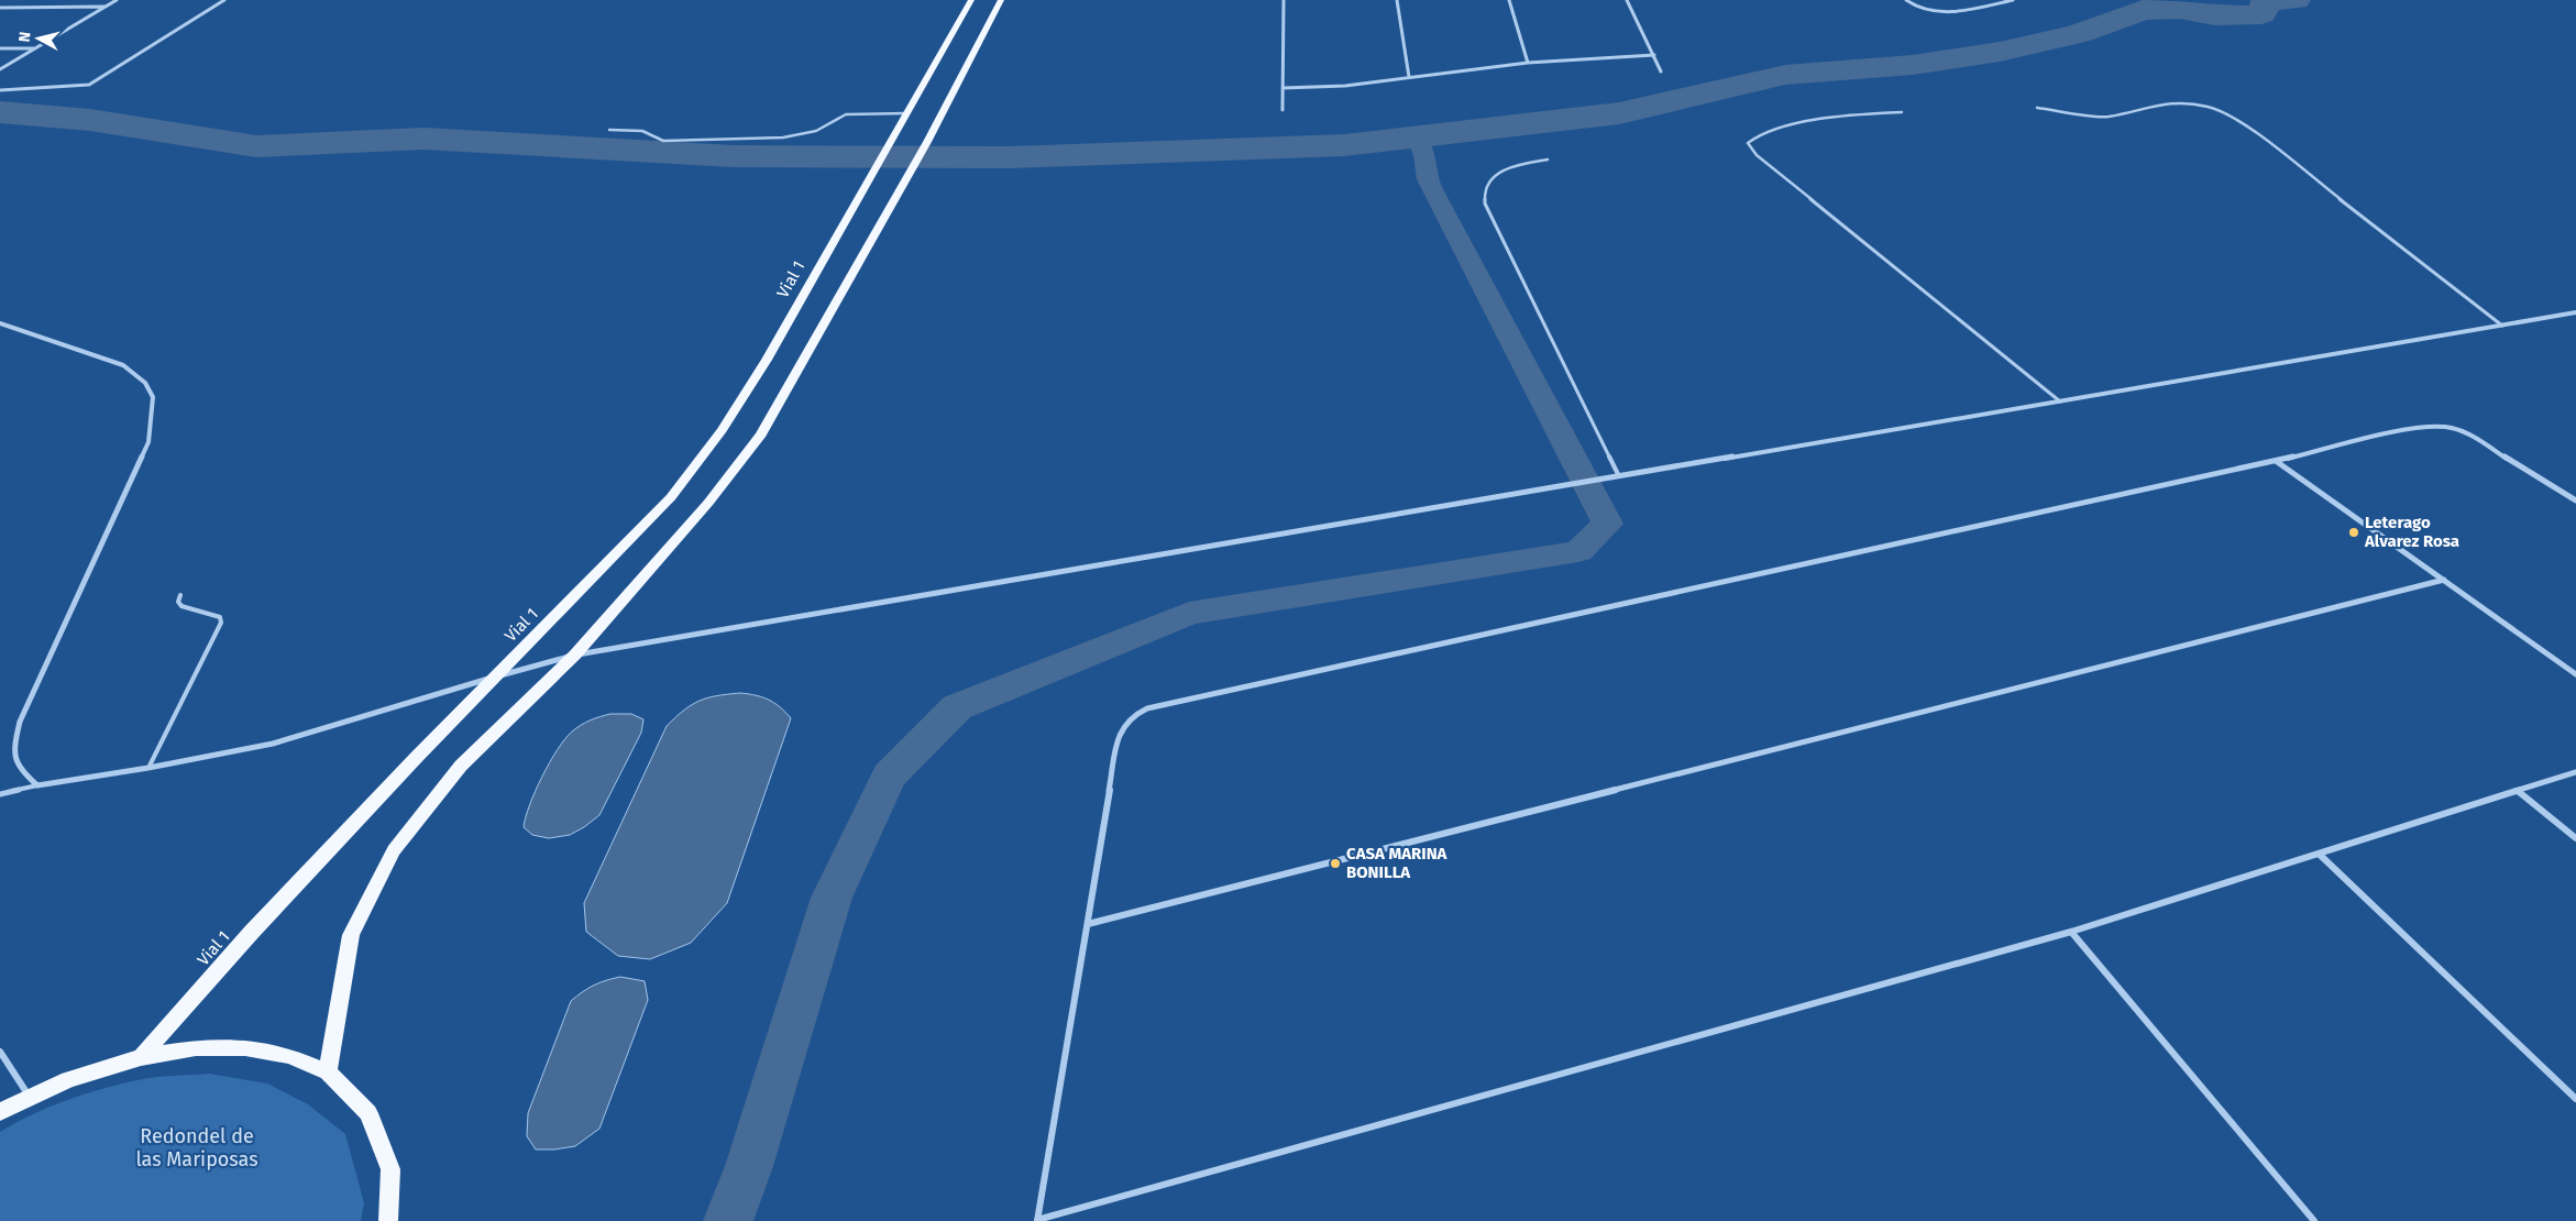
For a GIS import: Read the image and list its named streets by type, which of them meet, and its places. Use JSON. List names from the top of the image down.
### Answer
{
  "streets": {
    "main road": ["Vial 1"]
  },
  "parks": ["Redondel de las Mariposas"],
  "places": ["Leterago Alvarez Rosa", "CASA MARINA BONILLA"],
  "north": "left"
}
